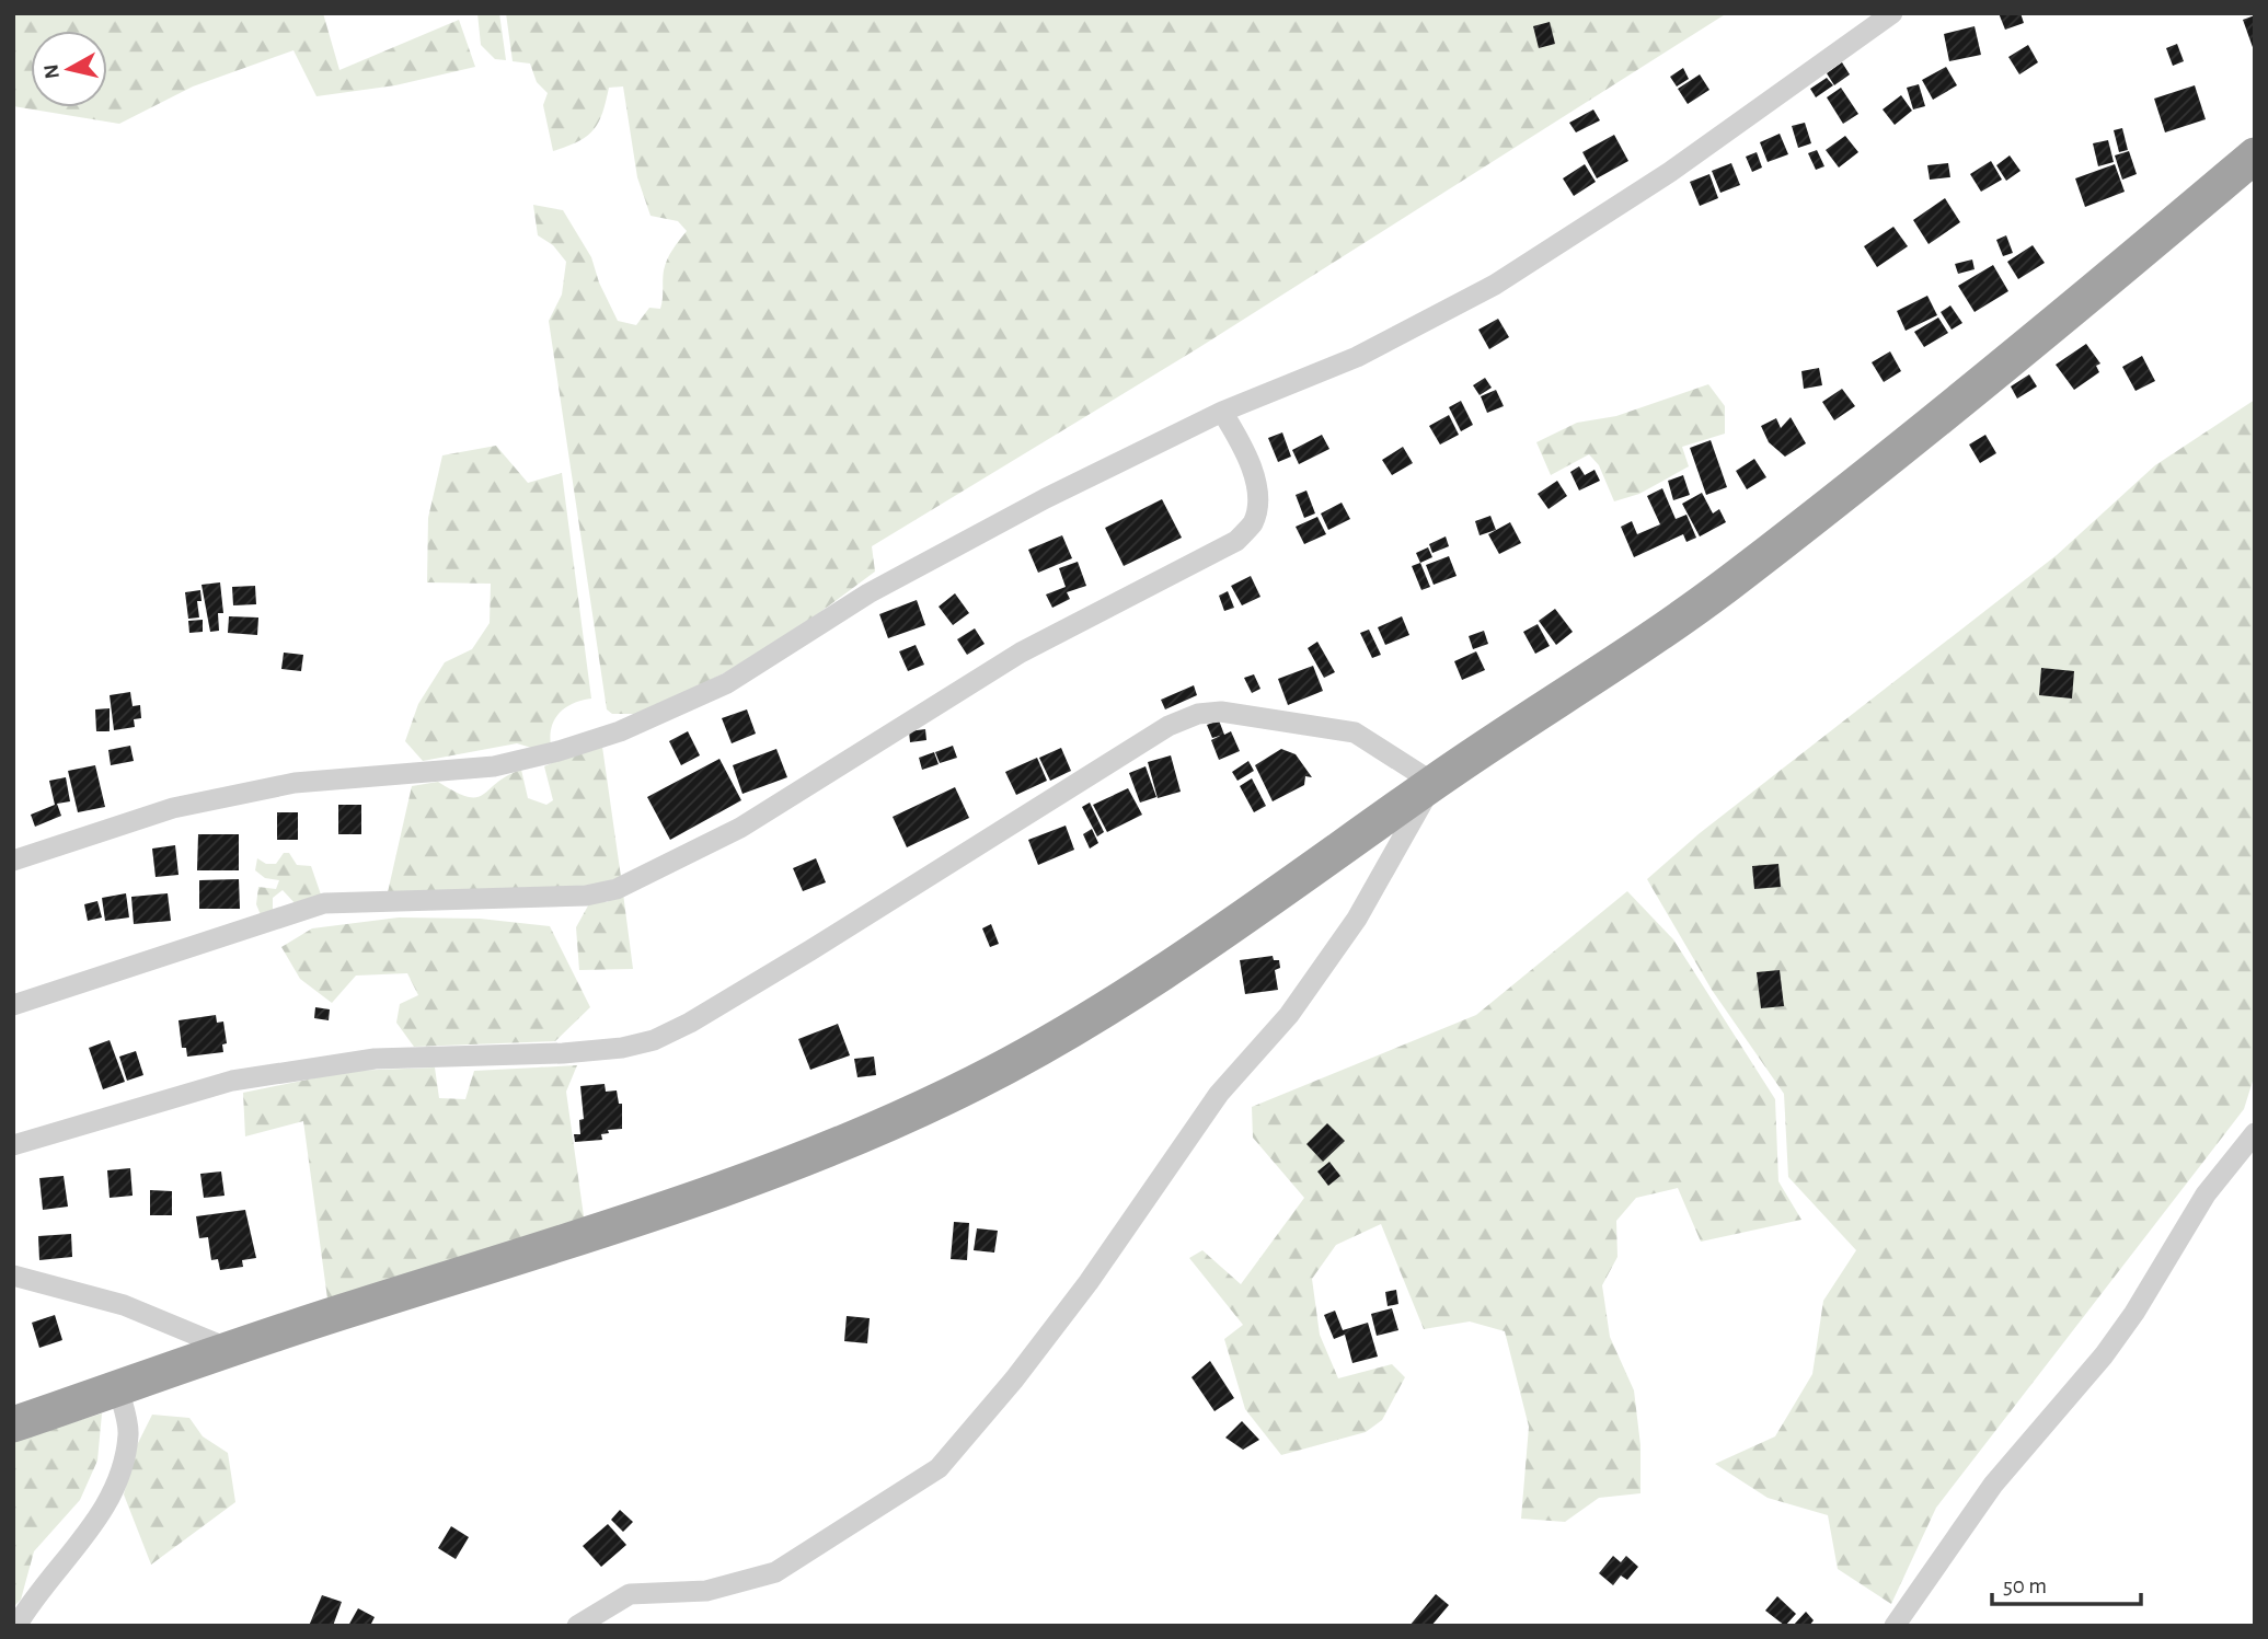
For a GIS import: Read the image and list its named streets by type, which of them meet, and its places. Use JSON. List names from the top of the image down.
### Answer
{
  "scale_bar": "50 m",
  "north": "left"
}
